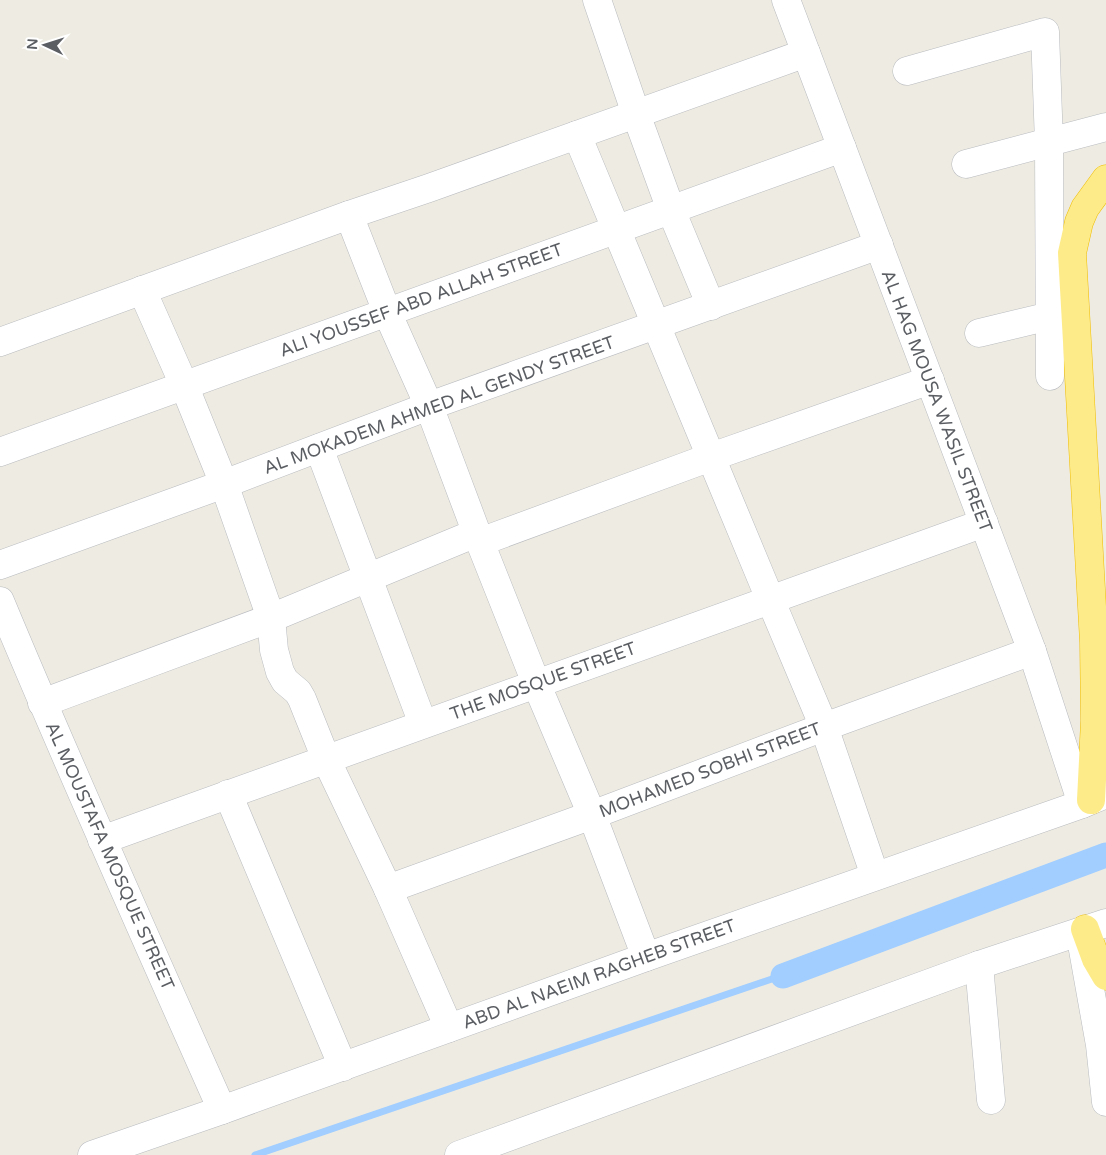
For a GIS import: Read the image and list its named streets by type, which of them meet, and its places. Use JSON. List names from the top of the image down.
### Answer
{
  "streets": {
    "street": [
      "ALI YOUSSEF ABD ALLAH STREET",
      "AL HAG MOUSA WASIL STREET",
      "AL MOKADEM AHMED AL GENDY STREET",
      "THE MOSQUE STREET",
      "MOHAMED SOBHI STREET",
      "AL MOUSTAFA MOSQUE STREET",
      "ABD AL NAEIM RAGHEB STREET"
    ]
  },
  "crossings": [
    ["ALI YOUSSEF ABD ALLAH STREET", "AL HAG MOUSA WASIL STREET"],
    ["AL HAG MOUSA WASIL STREET", "AL MOKADEM AHMED AL GENDY STREET"],
    ["AL HAG MOUSA WASIL STREET", "THE MOSQUE STREET"],
    ["AL HAG MOUSA WASIL STREET", "MOHAMED SOBHI STREET"],
    ["AL HAG MOUSA WASIL STREET", "ABD AL NAEIM RAGHEB STREET"],
    ["THE MOSQUE STREET", "AL MOUSTAFA MOSQUE STREET"],
    ["AL MOUSTAFA MOSQUE STREET", "ABD AL NAEIM RAGHEB STREET"]
  ],
  "north": "left"
}
